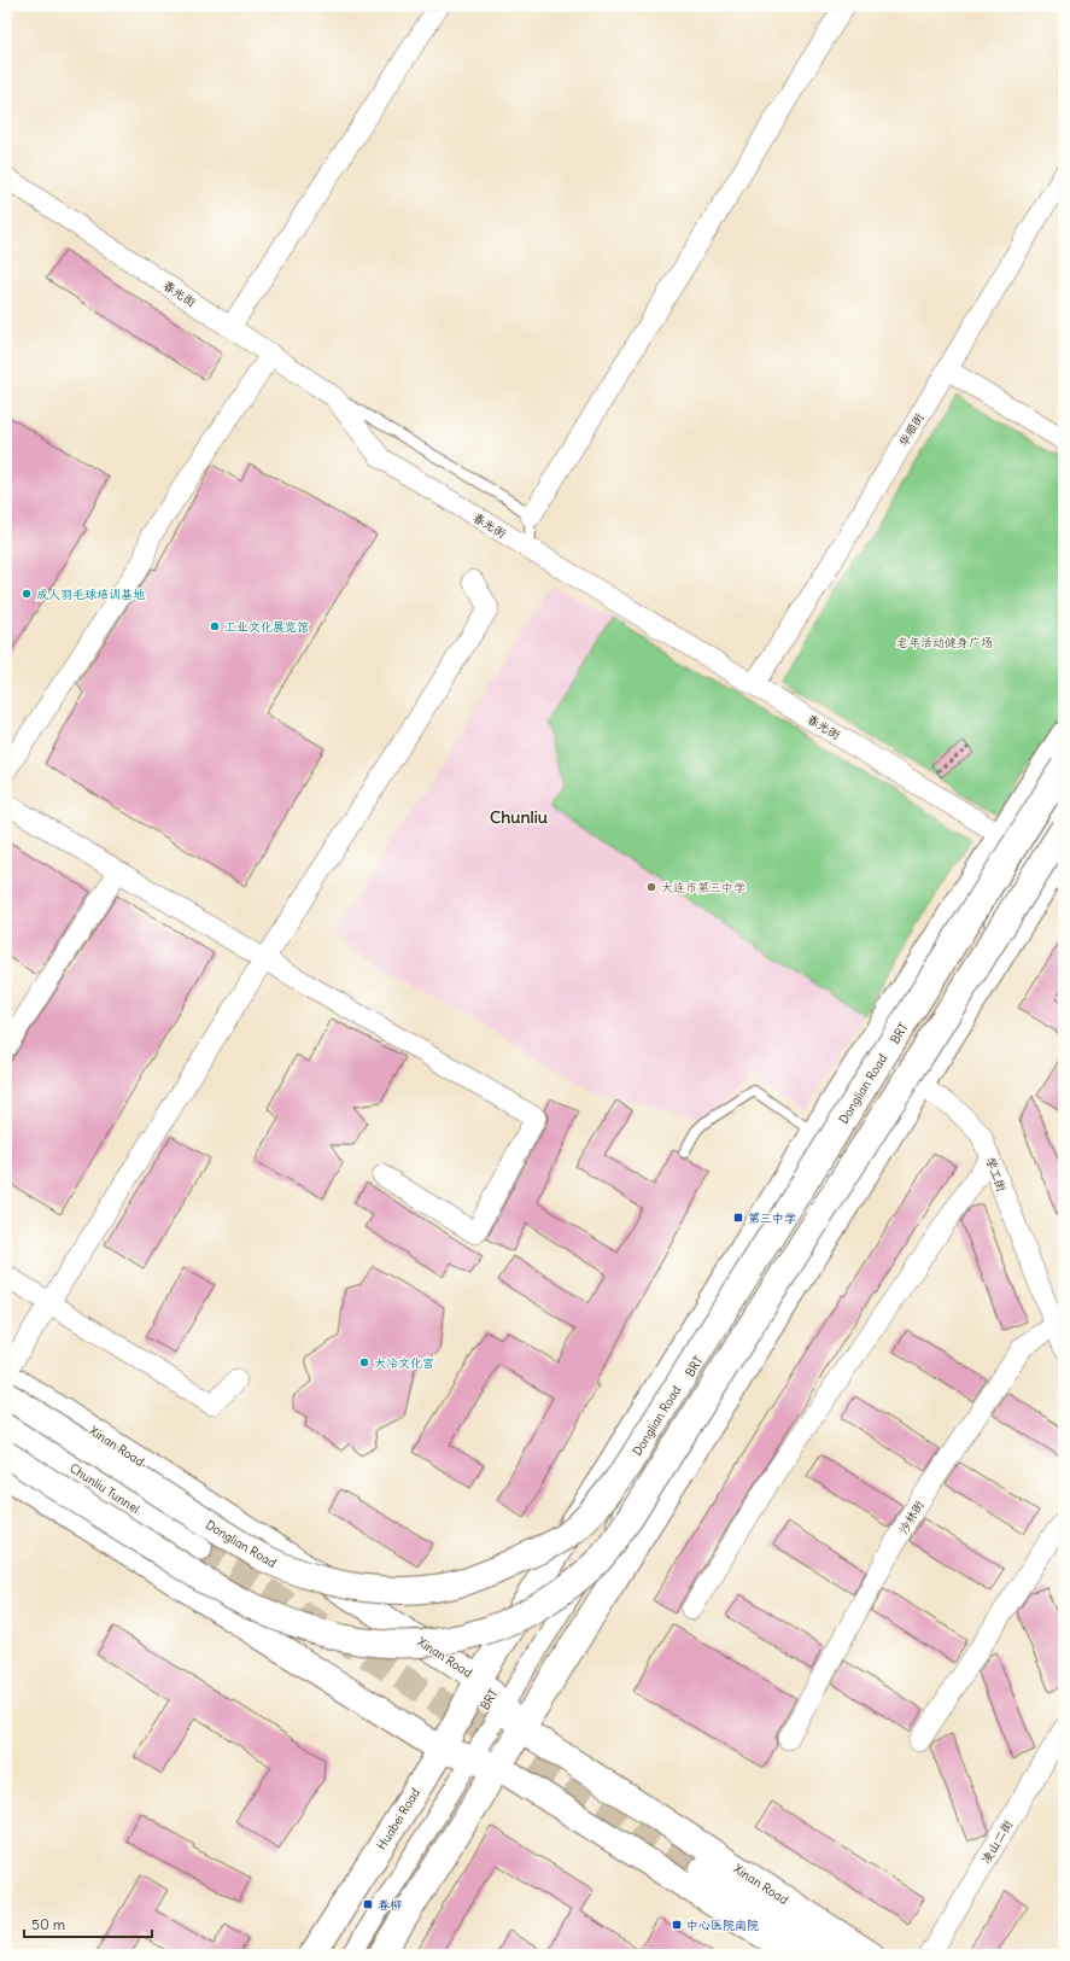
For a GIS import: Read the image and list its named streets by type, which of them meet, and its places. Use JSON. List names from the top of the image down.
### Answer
{
  "streets": {
    "main road": [
      "Donglian Road",
      "Xinan Road",
      "Chunliu Tunnel",
      "Huabei Road"
    ],
    "street": [
      "春光街",
      "华顺街",
      "学工街",
      "沙林街",
      "凌山二街"
    ],
    "lane": ["BRT"]
  },
  "crossings": [
    ["春光街", "华顺街"],
    ["春光街", "Huabei Road"],
    ["BRT", "Xinan Road"],
    ["学工街", "沙林街"],
    ["学工街", "Huabei Road"],
    ["Xinan Road", "Huabei Road"]
  ],
  "districts": ["Chunliu"],
  "parks": ["老年活动健身广场"],
  "places": {
    "other": [
      "成人羽毛球培训基地",
      "工业文化展览馆",
      "大连市第三中学",
      "大冷文化宫"
    ],
    "transit": ["第三中学", "春柳", "中心医院南院"]
  },
  "scale_bar": "50 m"
}
